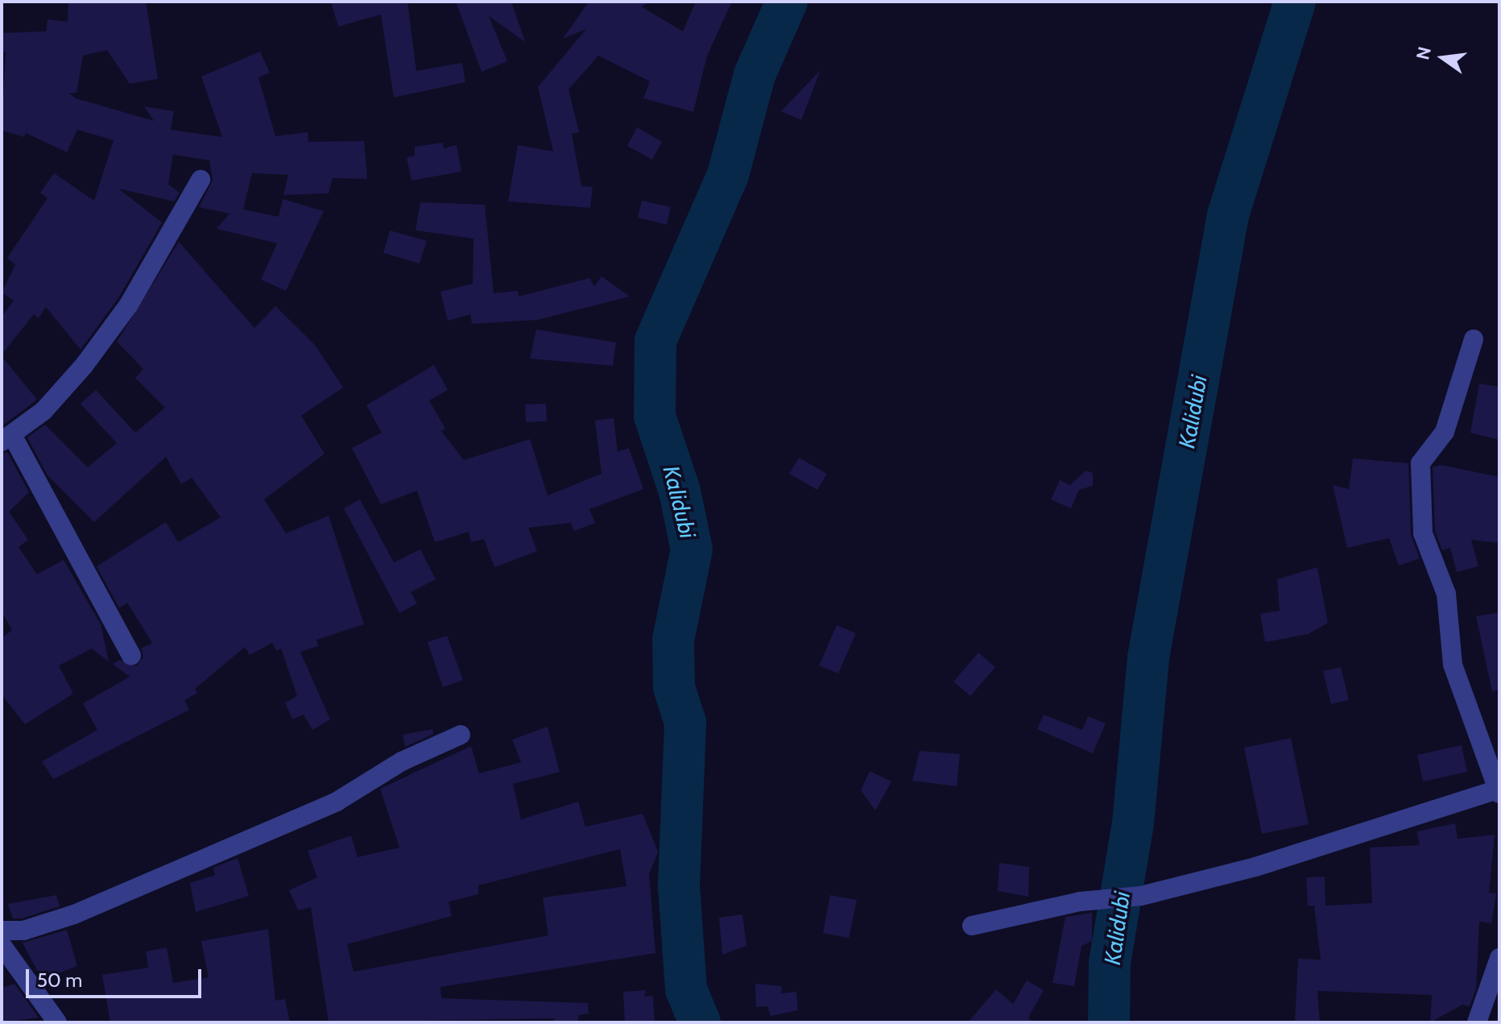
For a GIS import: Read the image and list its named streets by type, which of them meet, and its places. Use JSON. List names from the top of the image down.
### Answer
{
  "water": ["Kalidubi"],
  "scale_bar": "50 m",
  "north": "left"
}
